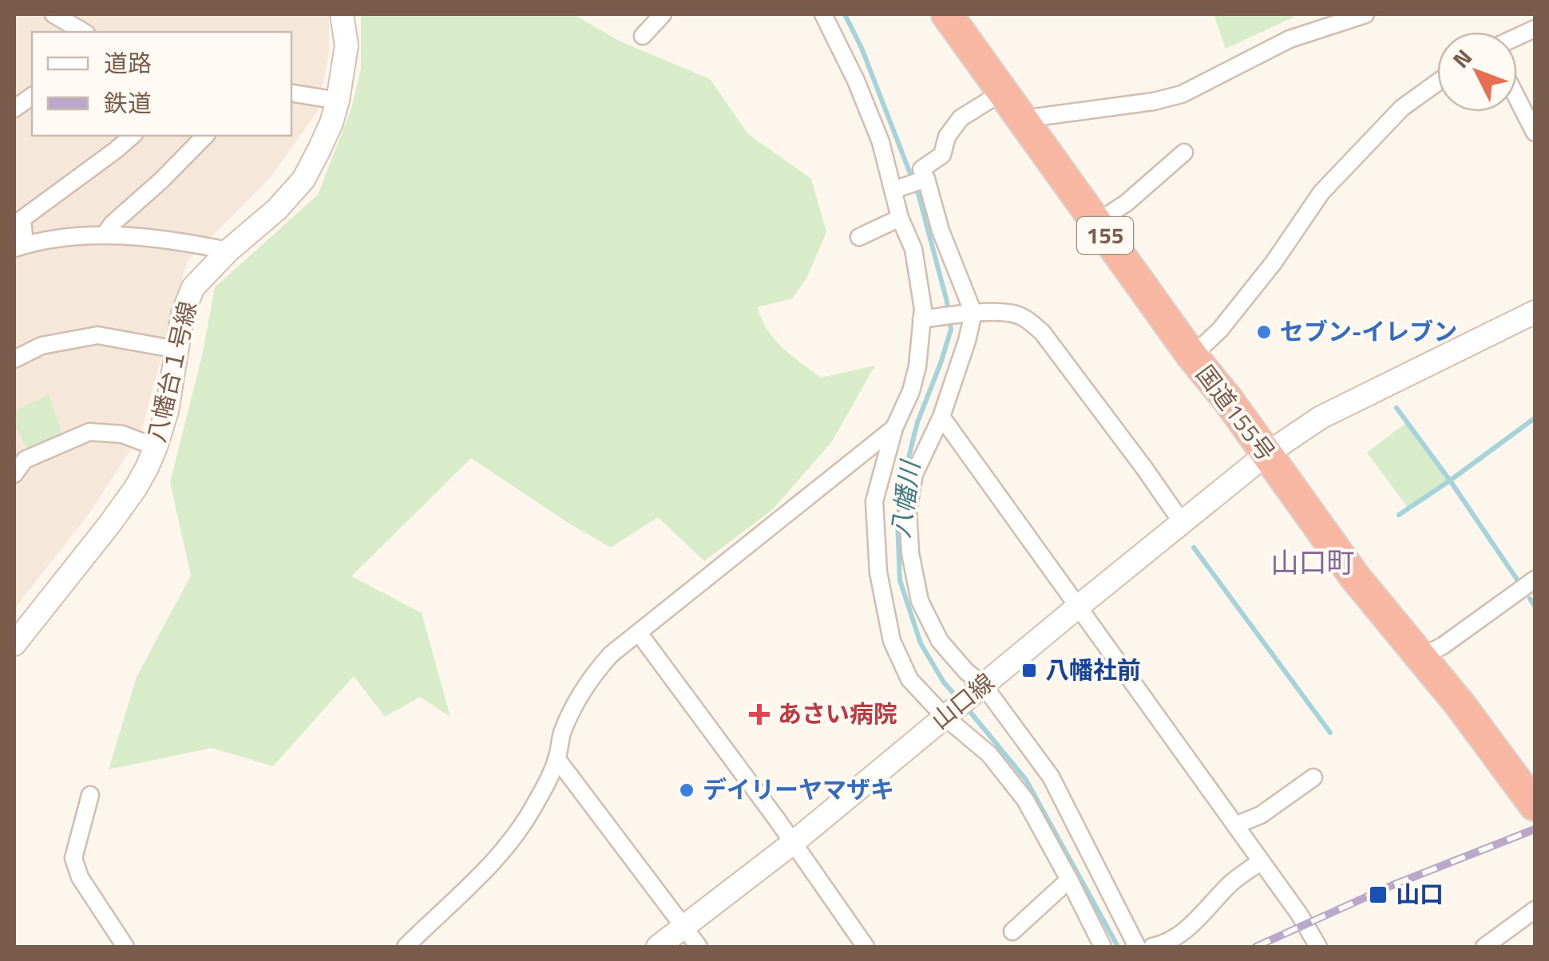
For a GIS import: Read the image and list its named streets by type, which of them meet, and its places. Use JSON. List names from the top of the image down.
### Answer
{
  "streets": {
    "highway": ["155", "国道155号"],
    "street": ["八幡台１号線", "山口線"]
  },
  "crossings": [
    ["国道155号", "山口線"]
  ],
  "districts": ["山口町"],
  "water": ["八幡川"],
  "places": {
    "other": ["セブン-イレブン", "デイリーヤマザキ"],
    "transit": ["八幡社前", "山口"],
    "health": ["あさい病院"]
  },
  "legend": ["道路", "鉄道"],
  "north": "top left"
}
